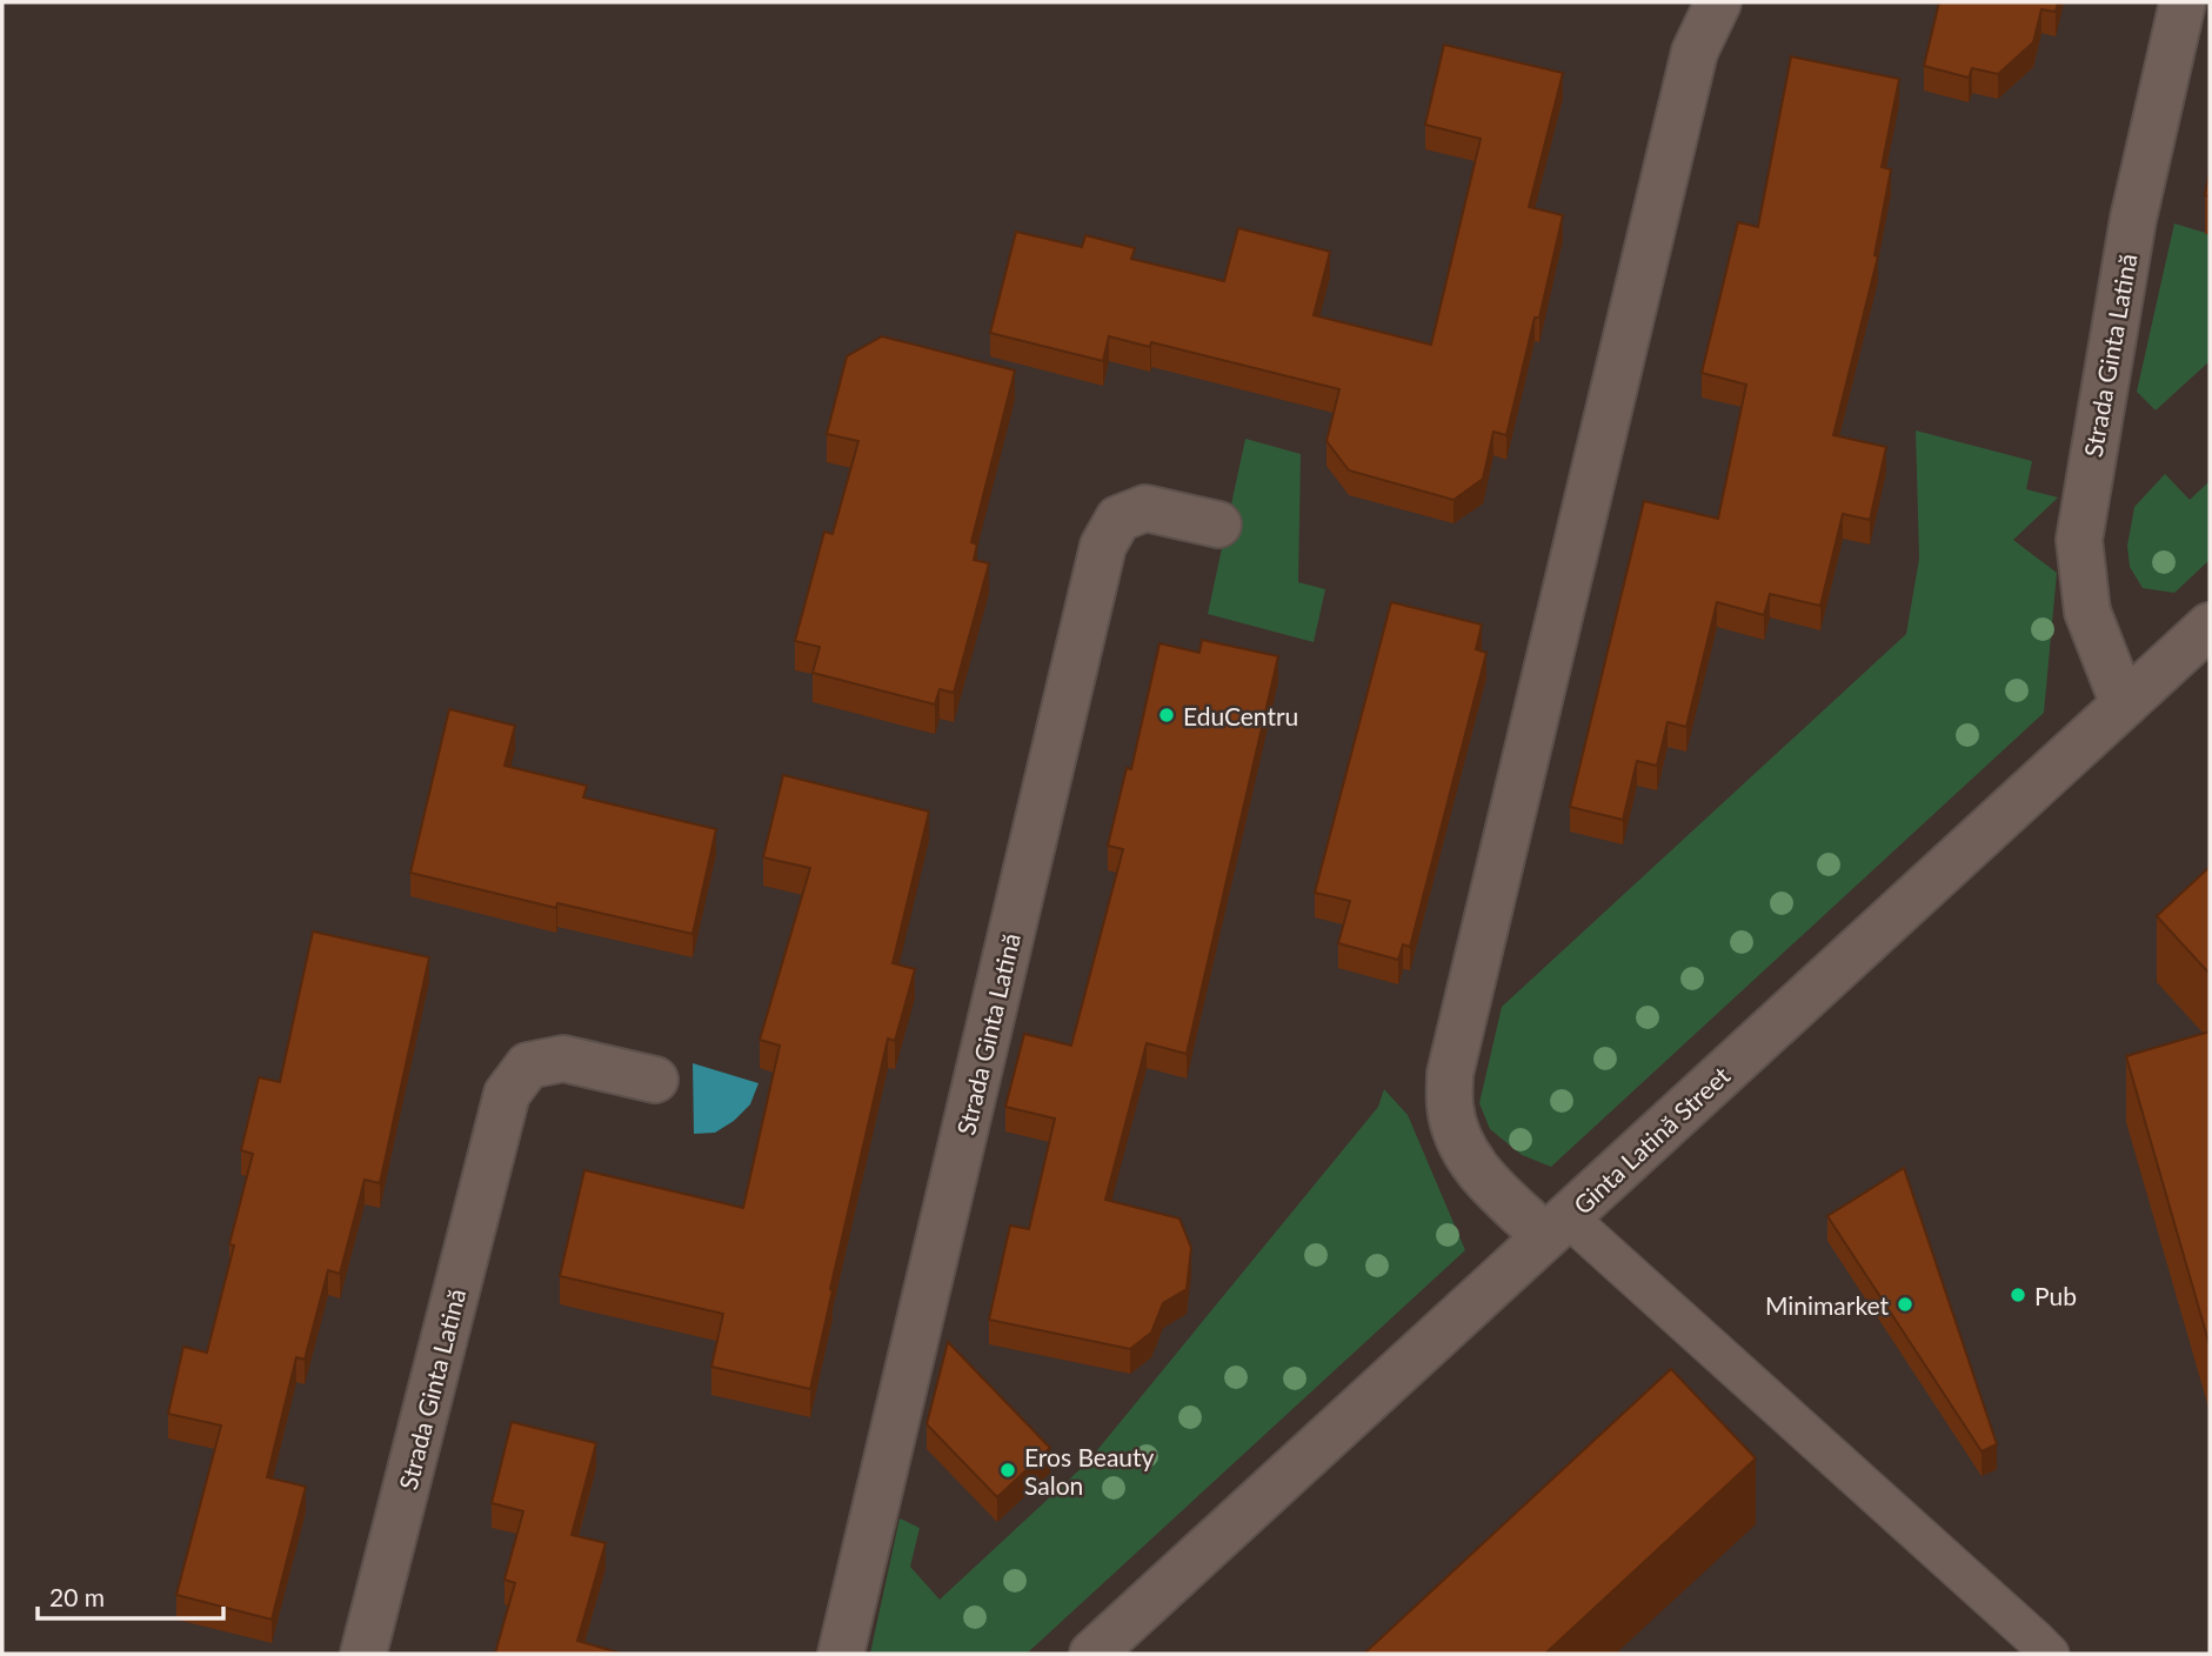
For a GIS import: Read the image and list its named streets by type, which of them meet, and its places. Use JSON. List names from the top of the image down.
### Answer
{
  "streets": {
    "street": ["Strada Ginta Latină", "Ginta Latină Street"]
  },
  "crossings": [
    ["Strada Ginta Latină", "Ginta Latină Street"]
  ],
  "places": [
    "EduCentru",
    "Pub",
    "Minimarket",
    "Eros Beauty Salon"
  ],
  "scale_bar": "20 m"
}
